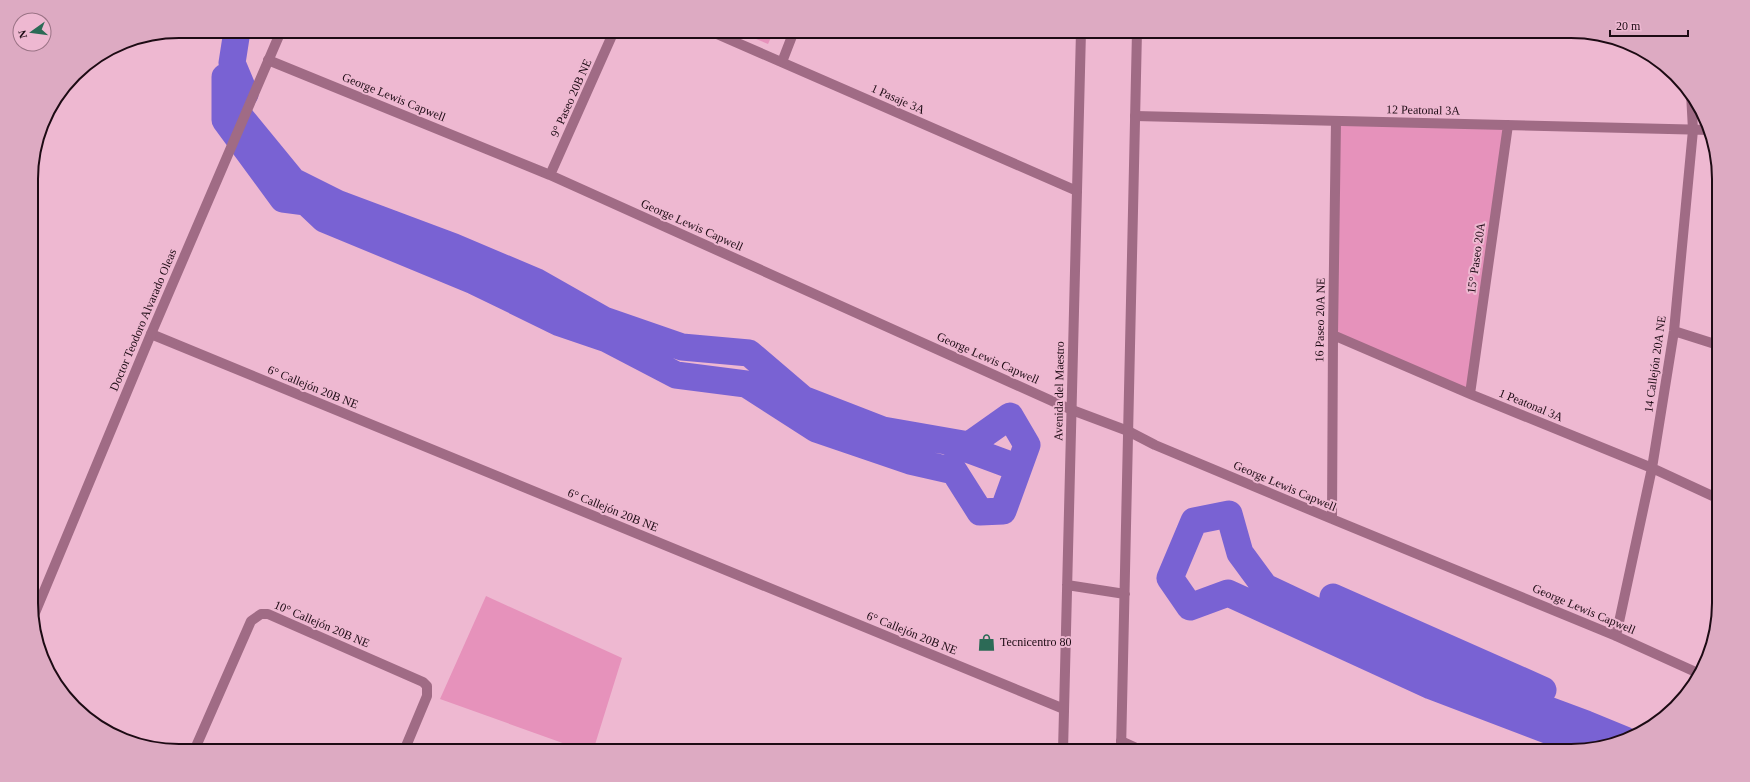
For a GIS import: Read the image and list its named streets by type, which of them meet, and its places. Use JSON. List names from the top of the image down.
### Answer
{
  "streets": {
    "street": [
      "George Lewis Capwell",
      "9° Paseo 20B NE",
      "1 Pasaje 3A",
      "12 Peatonal 3A",
      "15° Paseo 20A",
      "Doctor Teodoro Alvarado Oleas",
      "16 Paseo 20A NE",
      "14 Callejón 20A NE",
      "6° Callejón 20B NE",
      "Avenida del Maestro",
      "1 Peatonal 3A",
      "10° Callejón 20B NE"
    ]
  },
  "crossings": [
    ["George Lewis Capwell", "9° Paseo 20B NE"],
    ["George Lewis Capwell", "Doctor Teodoro Alvarado Oleas"],
    ["George Lewis Capwell", "16 Paseo 20A NE"],
    ["George Lewis Capwell", "14 Callejón 20A NE"],
    ["George Lewis Capwell", "Avenida del Maestro"],
    ["1 Pasaje 3A", "Avenida del Maestro"],
    ["12 Peatonal 3A", "15° Paseo 20A"],
    ["12 Peatonal 3A", "16 Paseo 20A NE"],
    ["12 Peatonal 3A", "14 Callejón 20A NE"],
    ["15° Paseo 20A", "1 Peatonal 3A"],
    ["Doctor Teodoro Alvarado Oleas", "6° Callejón 20B NE"],
    ["16 Paseo 20A NE", "1 Peatonal 3A"],
    ["14 Callejón 20A NE", "1 Peatonal 3A"],
    ["6° Callejón 20B NE", "Avenida del Maestro"]
  ],
  "places": {
    "shop": ["Tecnicentro 80"]
  },
  "scale_bar": "20 m",
  "north": "left"
}
